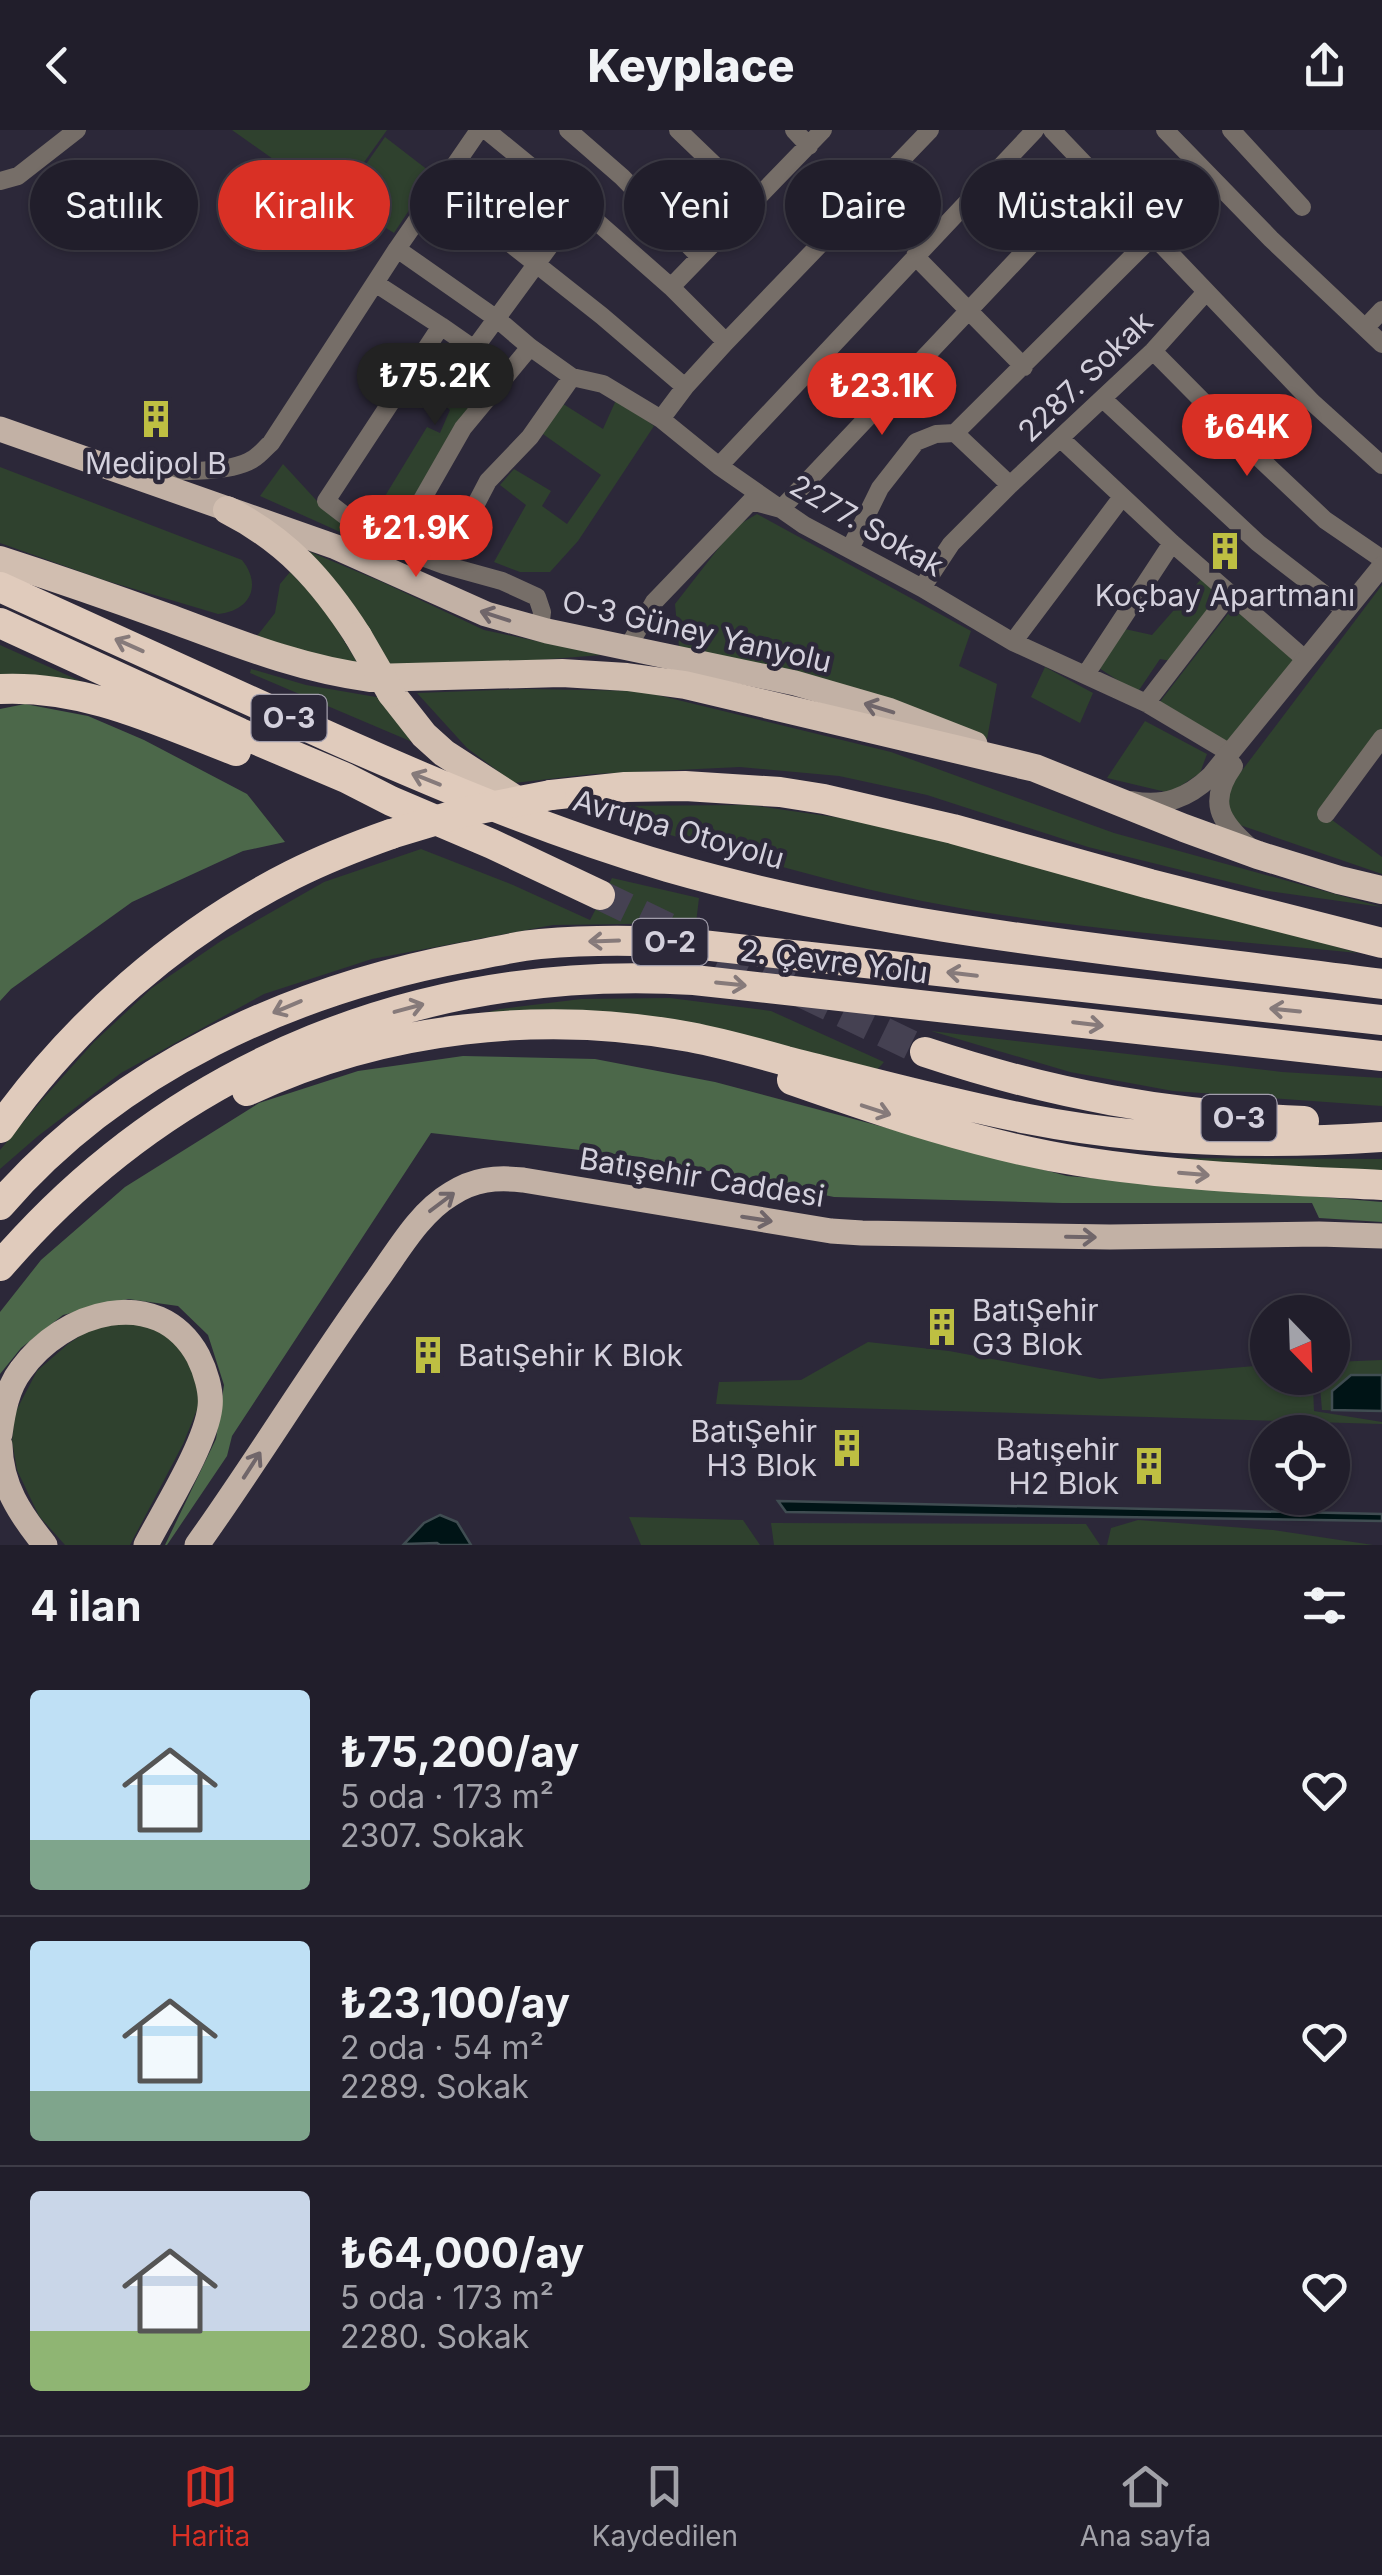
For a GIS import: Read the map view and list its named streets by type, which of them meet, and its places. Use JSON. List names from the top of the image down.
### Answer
{
  "streets": {
    "highway": [
      "O-3 Güney Yanyolu",
      "O-3",
      "Avrupa Otoyolu",
      "O-2",
      "2. Çevre Yolu"
    ],
    "main road": ["Batışehir Caddesi"],
    "street": ["2287. Sokak", "2277. Sokak"]
  },
  "crossings": [
    ["2287. Sokak", "2277. Sokak"]
  ],
  "one_way": ["O-3 Güney Yanyolu", "Batışehir Caddesi"],
  "places": {
    "building": [
      "Medipol B",
      "Koçbay Apartmanı",
      "BatıŞehir G3 Blok",
      "BatıŞehir K Blok",
      "BatıŞehir H3 Blok",
      "Batışehir H2 Blok"
    ]
  },
  "north": "bottom right",
  "page": {
    "header": "Keyplace",
    "chip": [
      "Satılık",
      "Kiralık",
      "Filtreler",
      "Yeni",
      "Daire",
      "Müstakil ev"
    ],
    "price": [
      "₺75.2K",
      "₺23.1K",
      "₺64K",
      "₺21.9K"
    ],
    "heading": "4 ilan",
    "list": [
      {
        "name": "₺75,200/ay",
        "note": "5 oda · 173 m² · 2307. Sokak"
      },
      {
        "name": "₺23,100/ay",
        "note": "2 oda · 54 m² · 2289. Sokak"
      },
      {
        "name": "₺64,000/ay",
        "note": "5 oda · 173 m² · 2280. Sokak"
      }
    ],
    "tabs": ["Harita", "Kaydedilen", "Ana sayfa"]
  }
}
